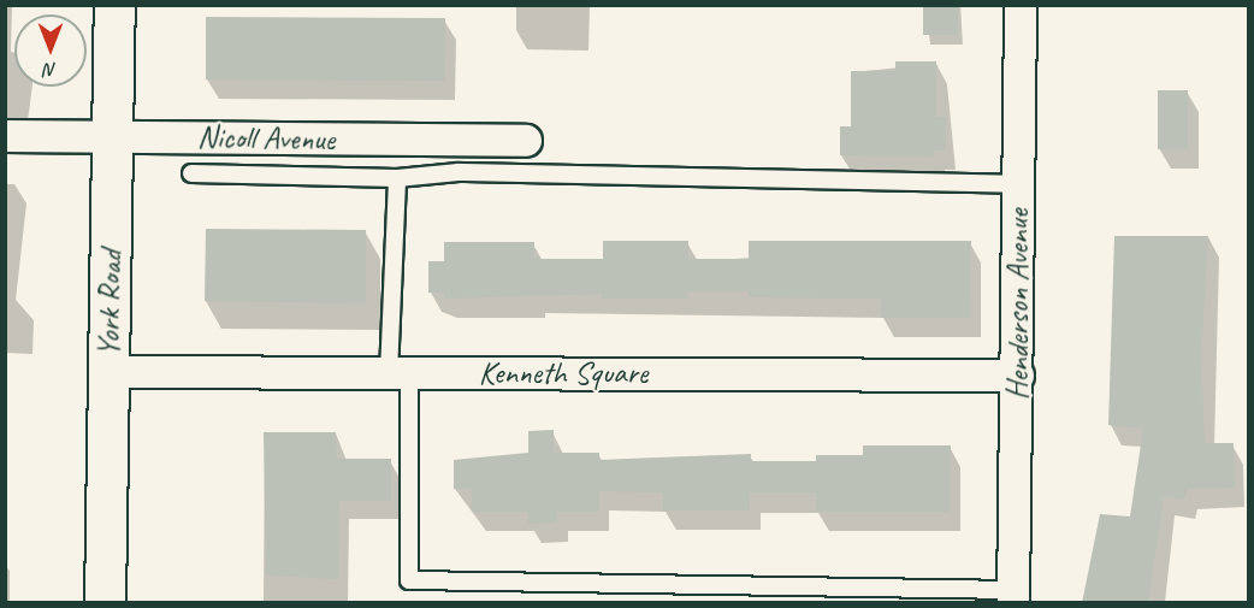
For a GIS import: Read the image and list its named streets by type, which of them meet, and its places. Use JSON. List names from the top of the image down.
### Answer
{
  "streets": {
    "main road": ["York Road"],
    "street": ["Nicoll Avenue", "Henderson Avenue", "Kenneth Square"]
  },
  "crossings": [
    ["Nicoll Avenue", "York Road"],
    ["York Road", "Kenneth Square"],
    ["Henderson Avenue", "Kenneth Square"]
  ],
  "north": "bottom"
}
